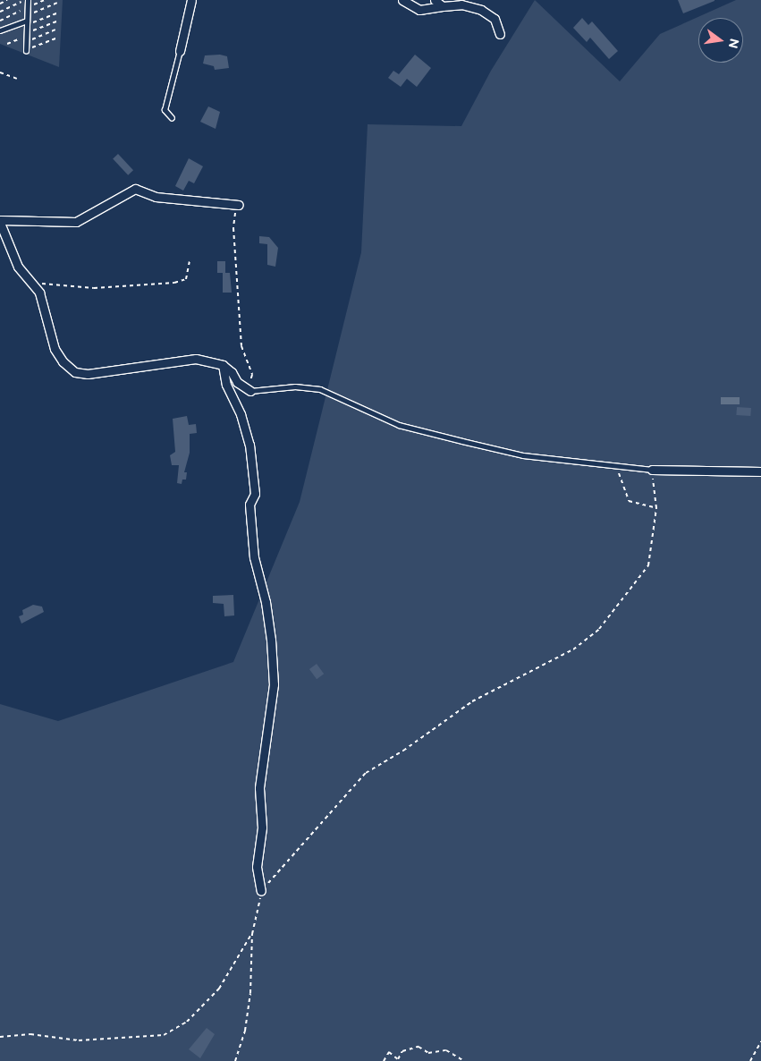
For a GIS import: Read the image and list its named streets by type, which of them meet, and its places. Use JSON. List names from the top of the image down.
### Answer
{
  "north": "right"
}
